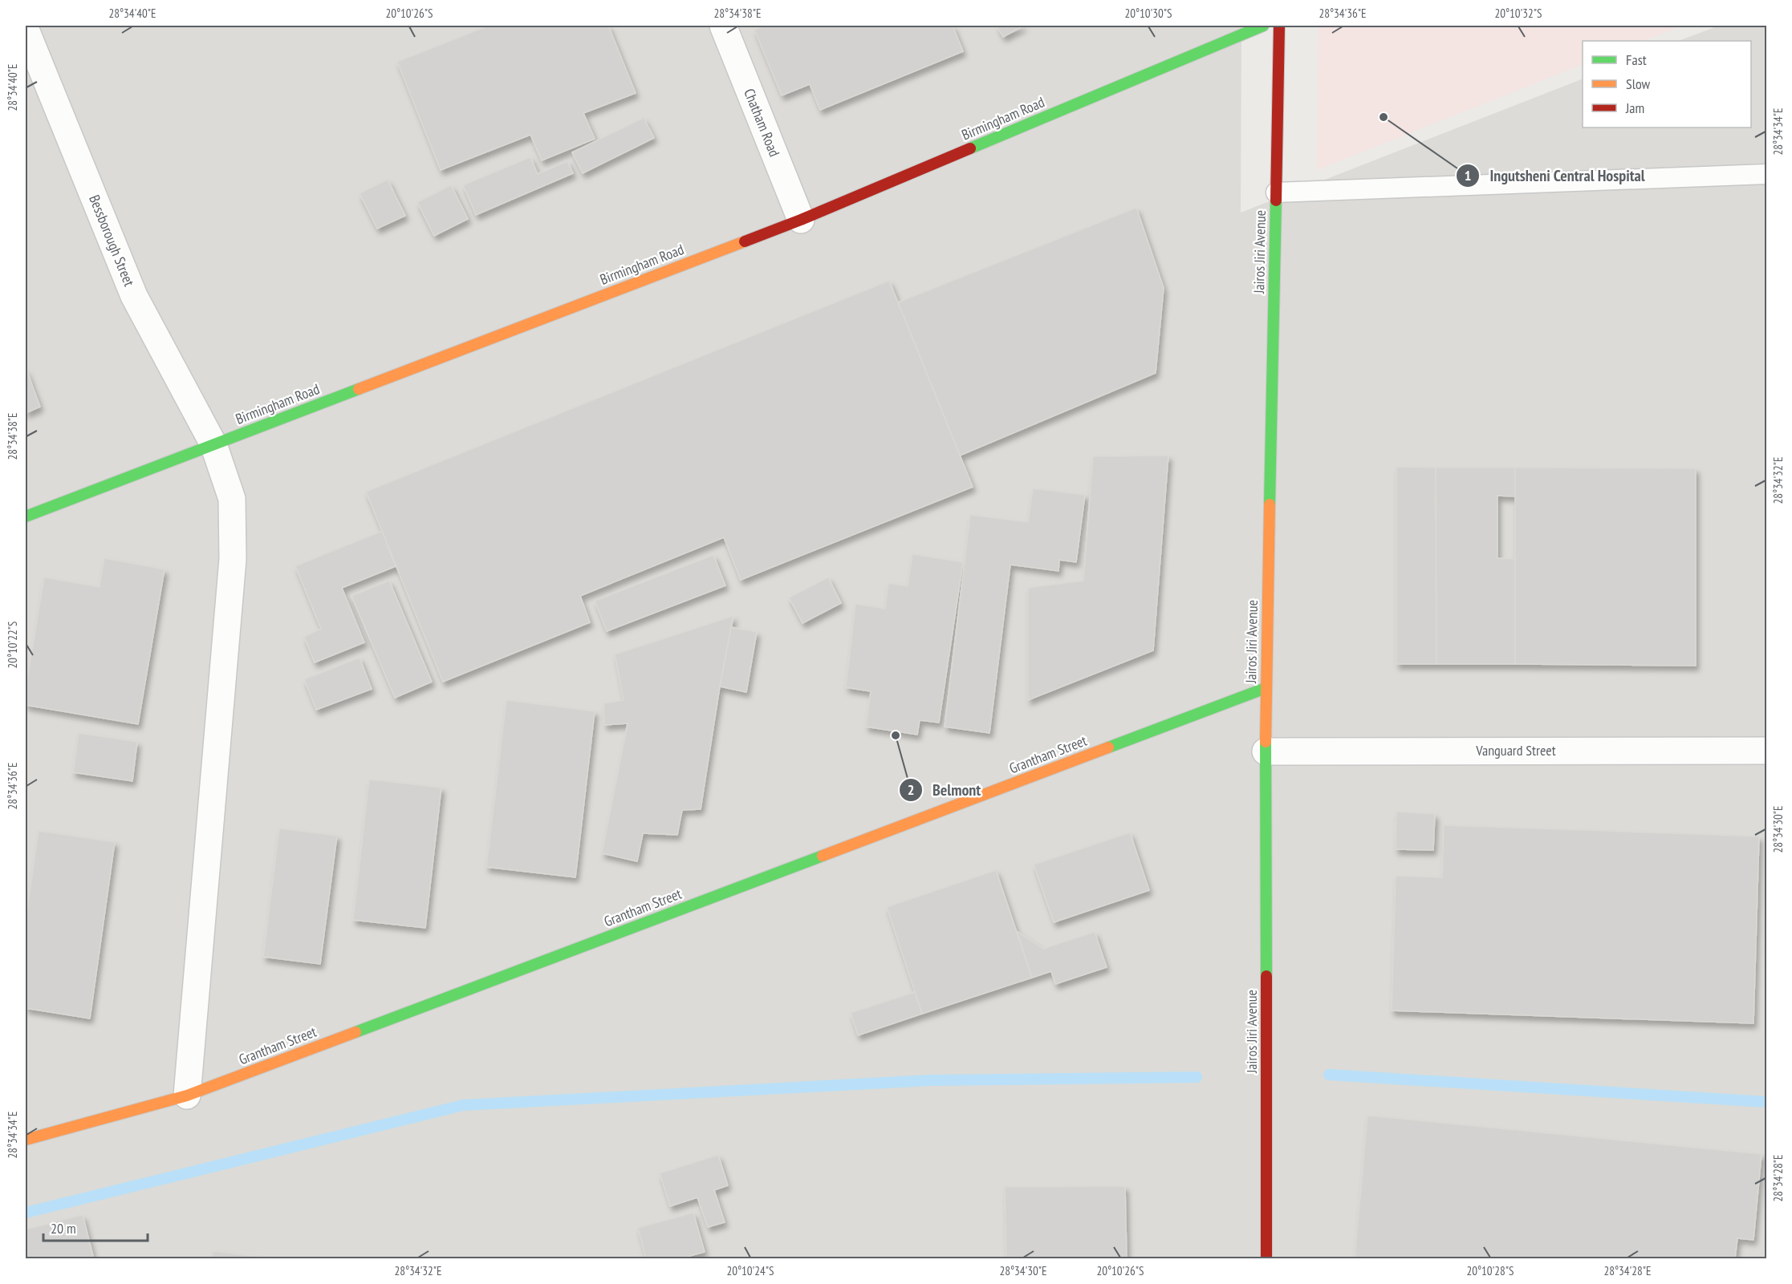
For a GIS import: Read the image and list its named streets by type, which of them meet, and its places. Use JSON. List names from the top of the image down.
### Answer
{
  "streets": {
    "street": [
      "Birmingham Road",
      "Chatham Road",
      "Bessborough Street",
      "Jairos Jiri Avenue",
      "Vanguard Street",
      "Grantham Street"
    ]
  },
  "crossings": [
    ["Birmingham Road", "Chatham Road"],
    ["Birmingham Road", "Bessborough Street"],
    ["Bessborough Street", "Grantham Street"],
    ["Jairos Jiri Avenue", "Vanguard Street"],
    ["Jairos Jiri Avenue", "Grantham Street"]
  ],
  "places": ["Ingutsheni Central Hospital", "Belmont"],
  "legend": ["Fast", "Slow", "Jam"],
  "scale_bar": "20 m",
  "coordinates": [
    "28°34'40\"E",
    "20°10'26\"S",
    "28°34'38\"E",
    "20°10'30\"S",
    "28°34'36\"E",
    "20°10'32\"S",
    "28°34'34\"E",
    "28°34'32\"E",
    "20°10'22\"S",
    "28°34'30\"E",
    "28°34'28\"E",
    "20°10'24\"S",
    "20°10'28\"S"
  ]
}
